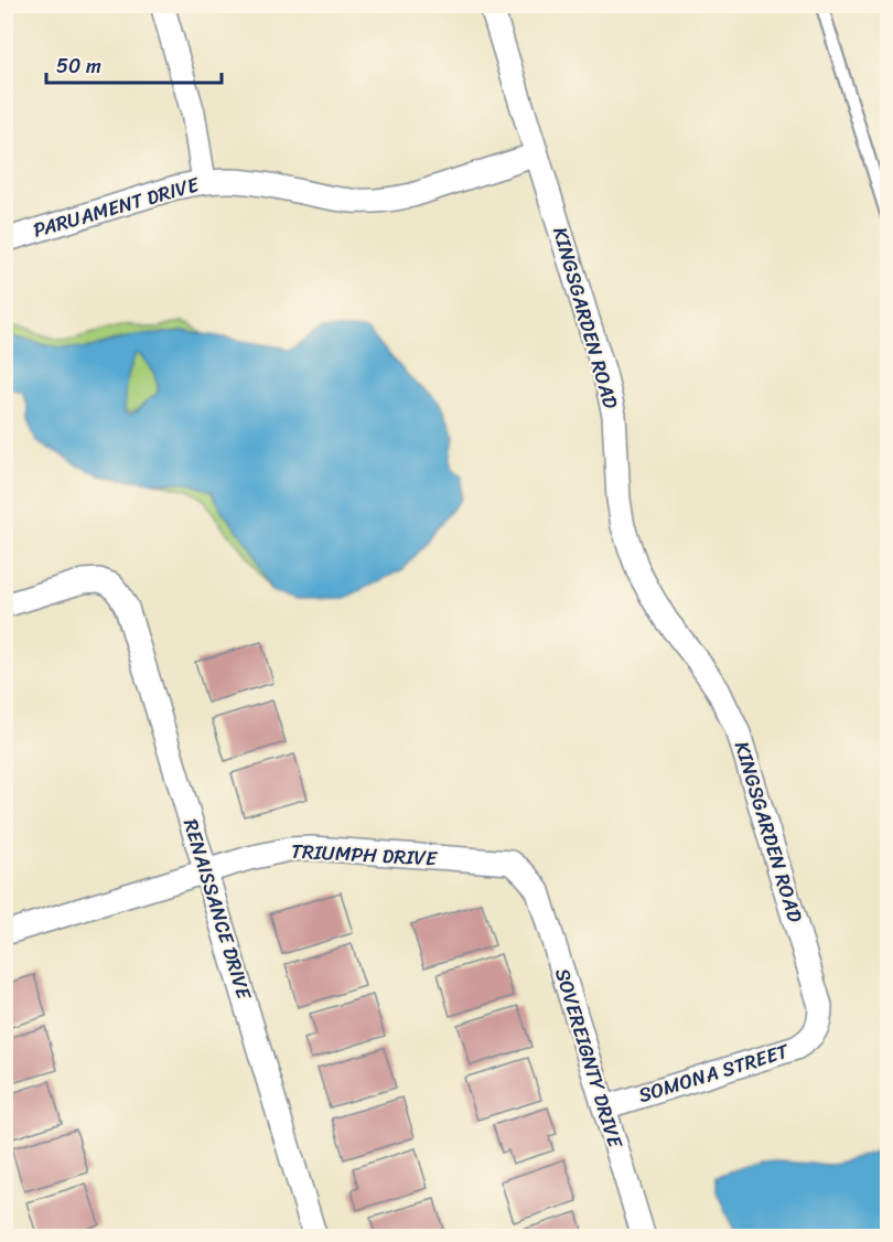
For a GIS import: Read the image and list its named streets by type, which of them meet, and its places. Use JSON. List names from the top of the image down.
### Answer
{
  "streets": {
    "street": [
      "PARUAMENT DRIVE",
      "KINGSGARDEN ROAD",
      "TRIUMPH DRIVE",
      "RENAISSANCE DRIVE",
      "SOVEREIGNTY DRIVE",
      "SOMONA STREET"
    ]
  },
  "crossings": [
    ["PARUAMENT DRIVE", "KINGSGARDEN ROAD"],
    ["KINGSGARDEN ROAD", "SOMONA STREET"],
    ["TRIUMPH DRIVE", "RENAISSANCE DRIVE"],
    ["TRIUMPH DRIVE", "SOVEREIGNTY DRIVE"],
    ["SOVEREIGNTY DRIVE", "SOMONA STREET"]
  ],
  "scale_bar": "50 m"
}
